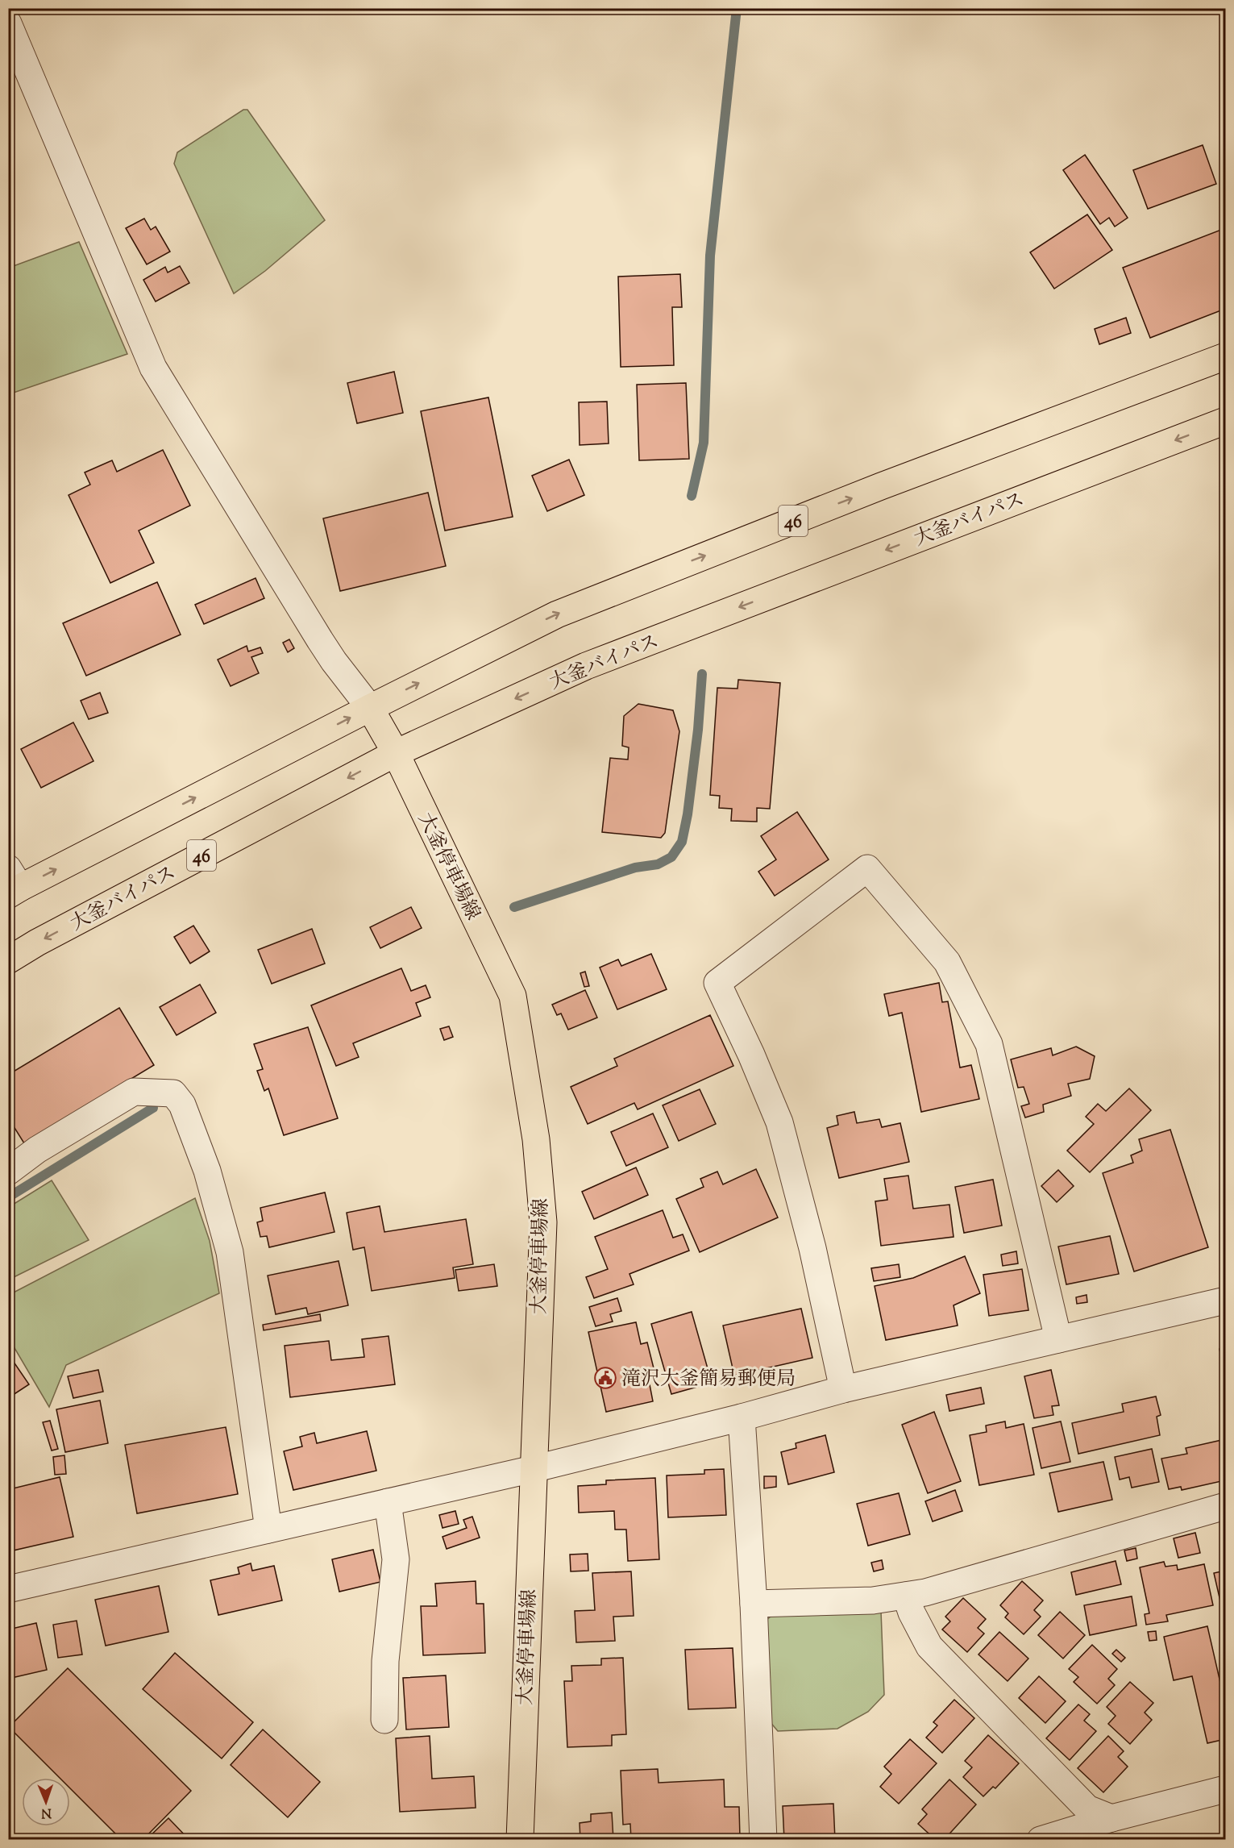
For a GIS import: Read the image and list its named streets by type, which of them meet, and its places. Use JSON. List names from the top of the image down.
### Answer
{
  "streets": {
    "main road": ["大釜バイパス", "46", "大釜停車場線"]
  },
  "crossings": [
    ["大釜バイパス", "大釜停車場線"],
    ["46", "大釜停車場線"]
  ],
  "places": {
    "public building": ["滝沢大釜簡易郵便局"]
  },
  "north": "bottom"
}
